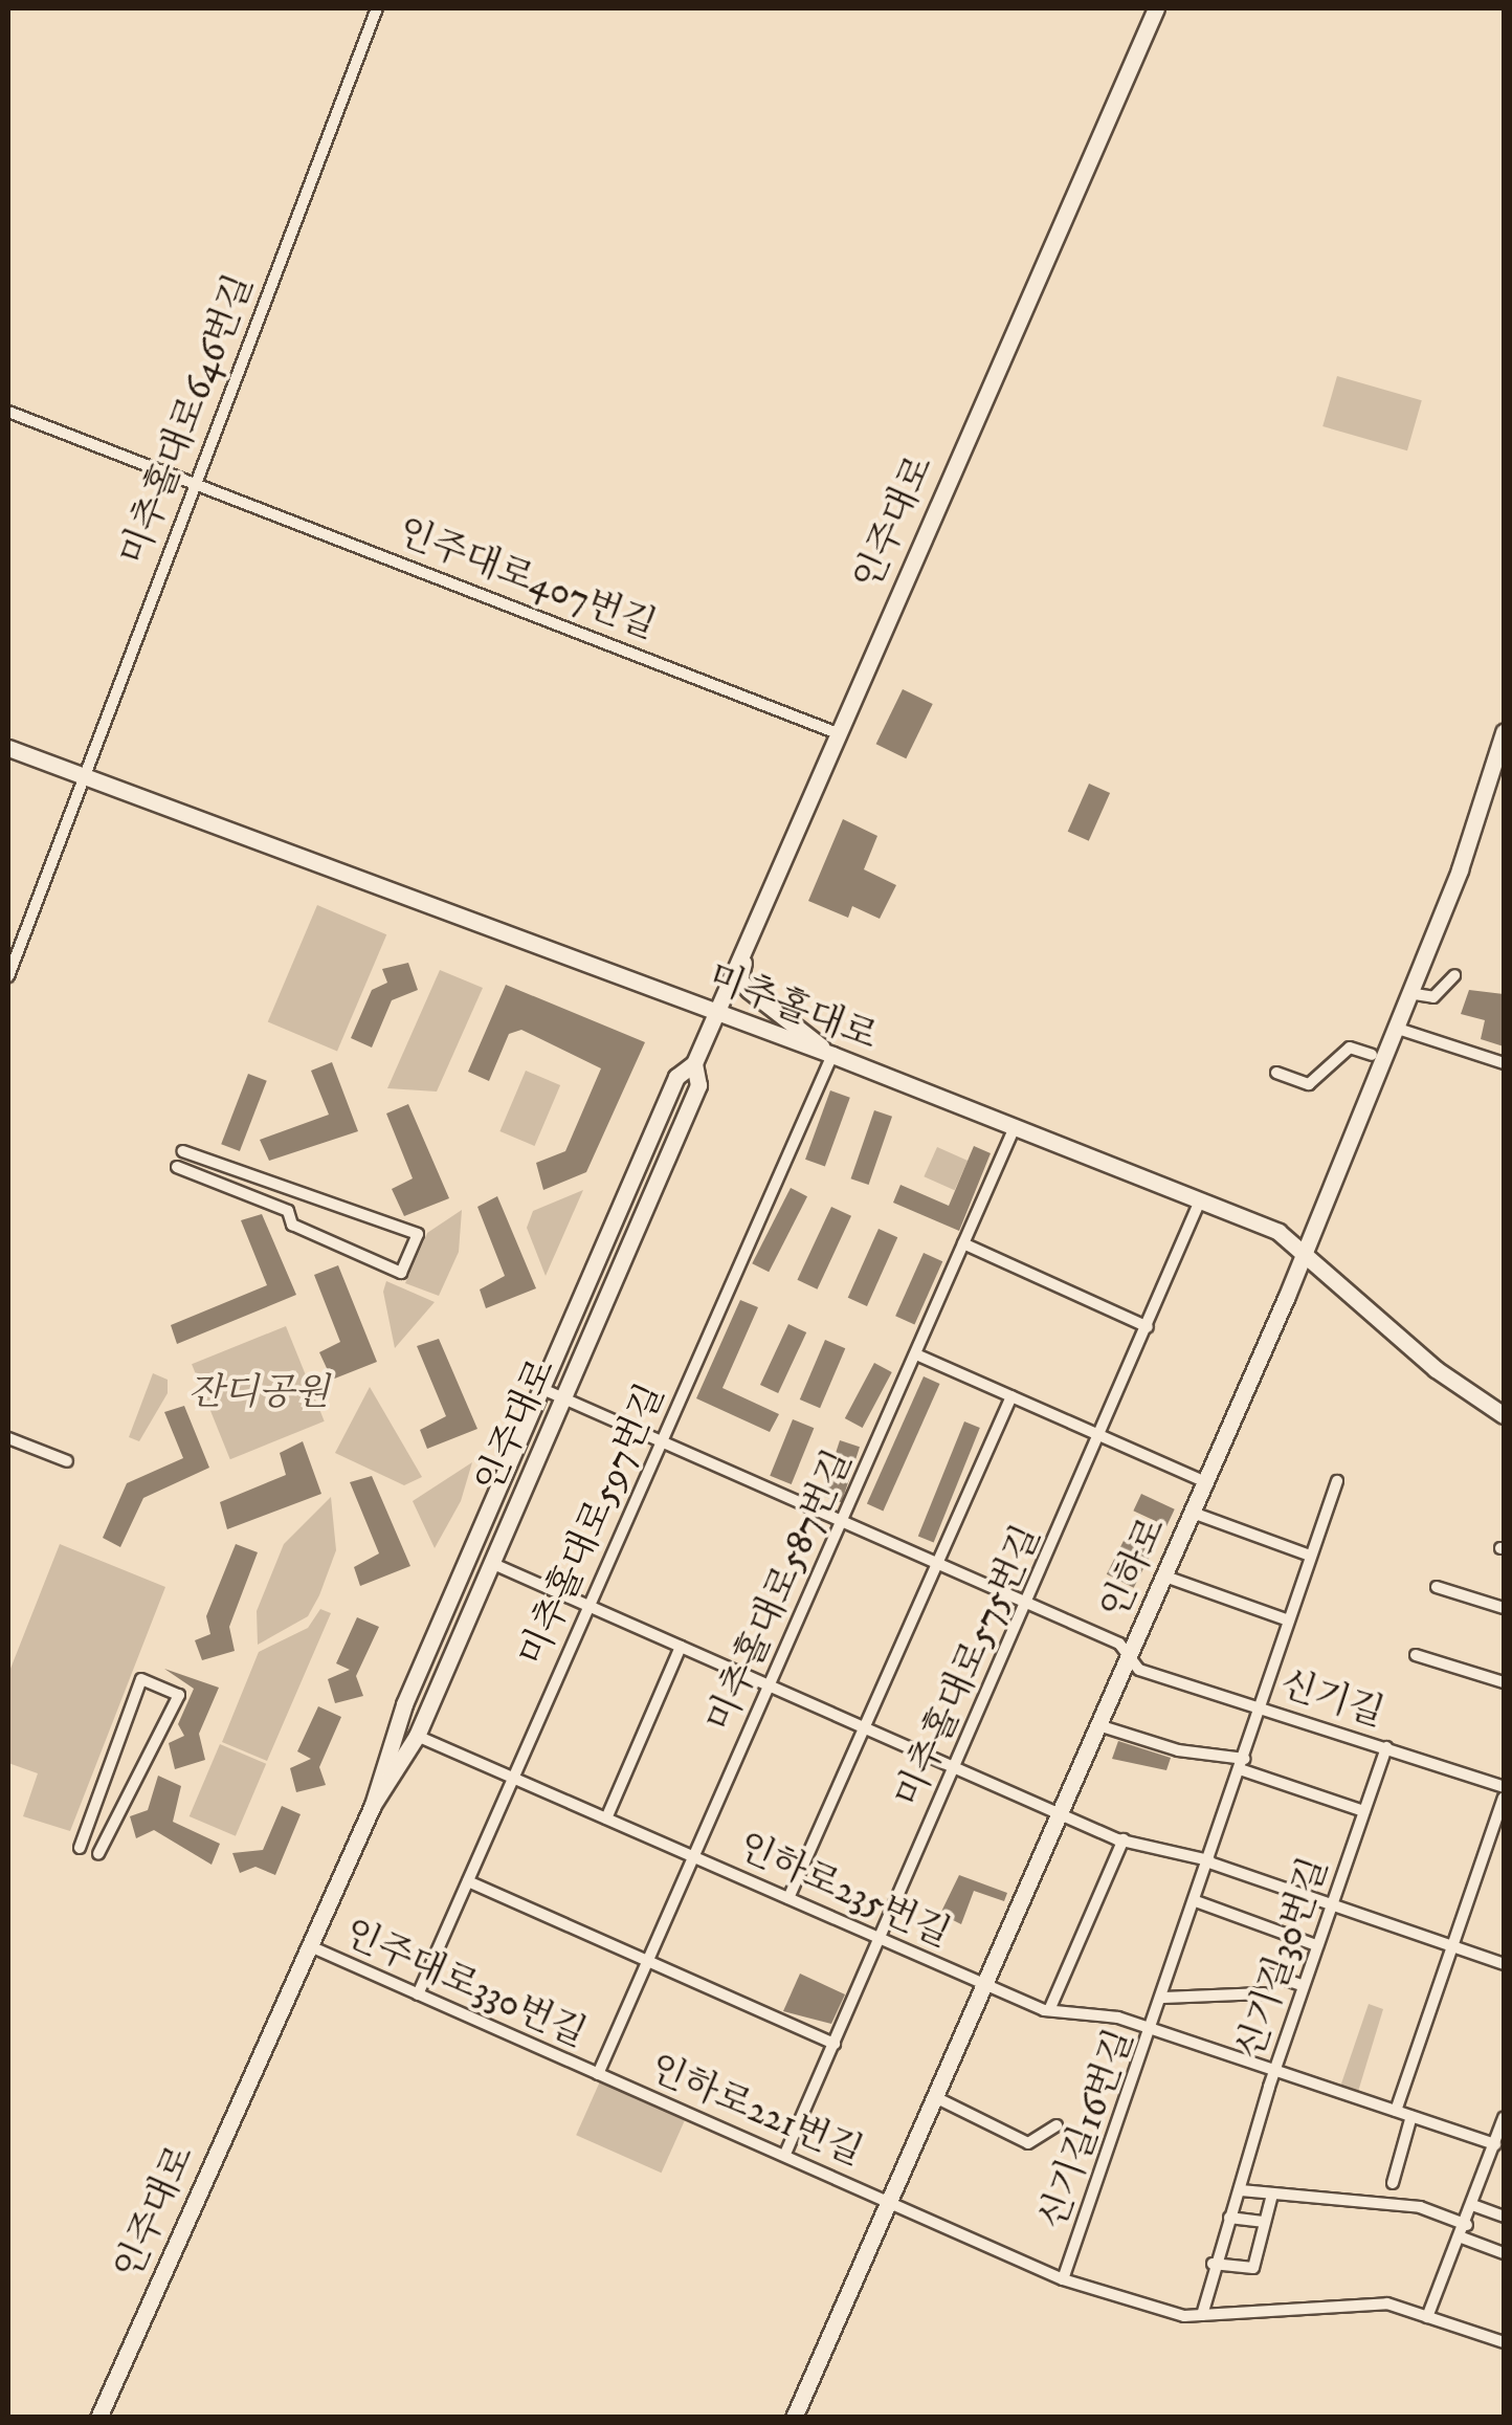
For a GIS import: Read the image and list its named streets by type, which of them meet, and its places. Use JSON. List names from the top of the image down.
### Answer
{
  "streets": {
    "main road": ["인주대로", "미추홀대로", "인하로"],
    "street": [
      "미추홀대로646번길",
      "인주대로407번길",
      "미추홀대로597번길",
      "미추홀대로587번길",
      "미추홀대로575번길",
      "신기길",
      "인하로235번길",
      "신기길30번길",
      "인주대로330번길",
      "인하로221번길",
      "신기길16번길"
    ]
  },
  "crossings": [
    ["미추홀대로646번길", "인주대로407번길"],
    ["미추홀대로646번길", "미추홀대로"],
    ["인주대로", "인주대로407번길"],
    ["인주대로", "미추홀대로"],
    ["인주대로", "신기길"],
    ["인주대로", "인하로235번길"],
    ["인주대로", "인주대로330번길"],
    ["미추홀대로", "미추홀대로597번길"],
    ["미추홀대로", "인하로"],
    ["미추홀대로", "미추홀대로587번길"],
    ["미추홀대로", "미추홀대로575번길"],
    ["미추홀대로597번길", "신기길"],
    ["미추홀대로597번길", "인하로235번길"],
    ["미추홀대로597번길", "인주대로330번길"],
    ["인하로", "신기길"],
    ["인하로", "인하로235번길"],
    ["인하로", "인하로221번길"],
    ["미추홀대로587번길", "신기길"],
    ["미추홀대로587번길", "인하로235번길"],
    ["미추홀대로587번길", "인주대로330번길"],
    ["미추홀대로587번길", "인하로221번길"],
    ["미추홀대로575번길", "신기길"],
    ["미추홀대로575번길", "인하로235번길"],
    ["미추홀대로575번길", "인하로221번길"],
    ["신기길", "신기길30번길"],
    ["신기길", "신기길16번길"],
    ["인하로235번길", "신기길30번길"],
    ["인하로235번길", "신기길16번길"],
    ["신기길30번길", "인하로221번길"],
    ["인주대로330번길", "인하로221번길"],
    ["인하로221번길", "신기길16번길"]
  ],
  "parks": ["잔디공원"]
}
